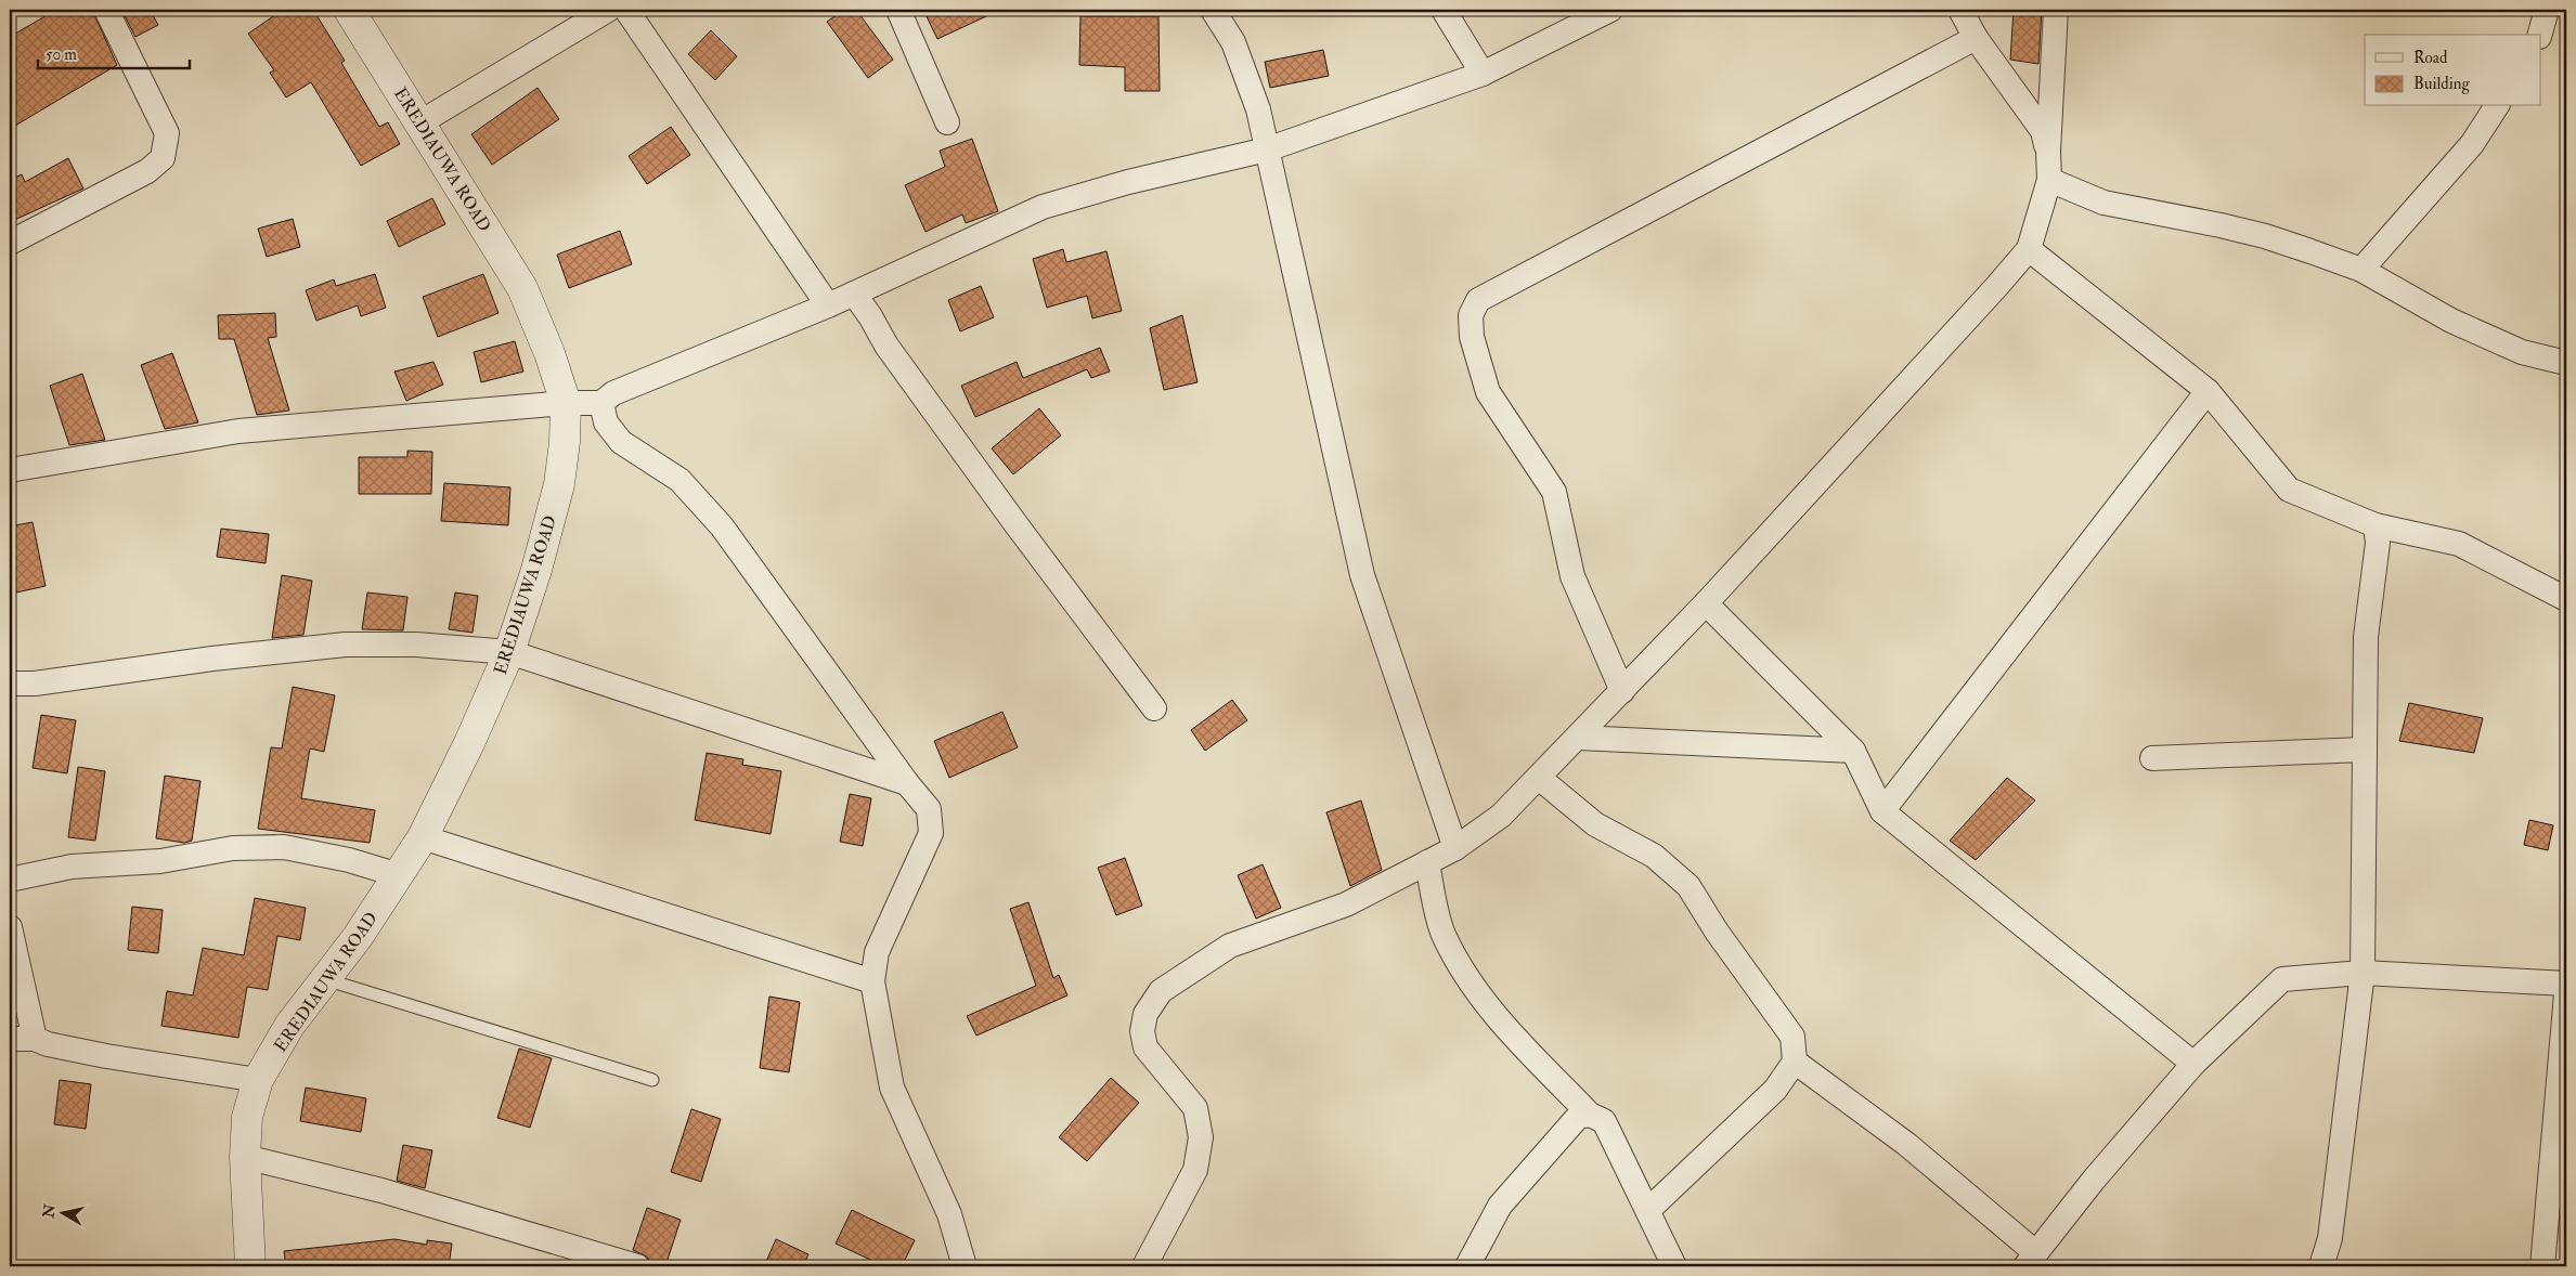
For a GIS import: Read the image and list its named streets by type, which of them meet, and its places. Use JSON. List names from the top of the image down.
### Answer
{
  "streets": {
    "street": ["EREDIAUWA ROAD"]
  },
  "legend": ["Road", "Building"],
  "scale_bar": "50 m",
  "north": "left"
}
